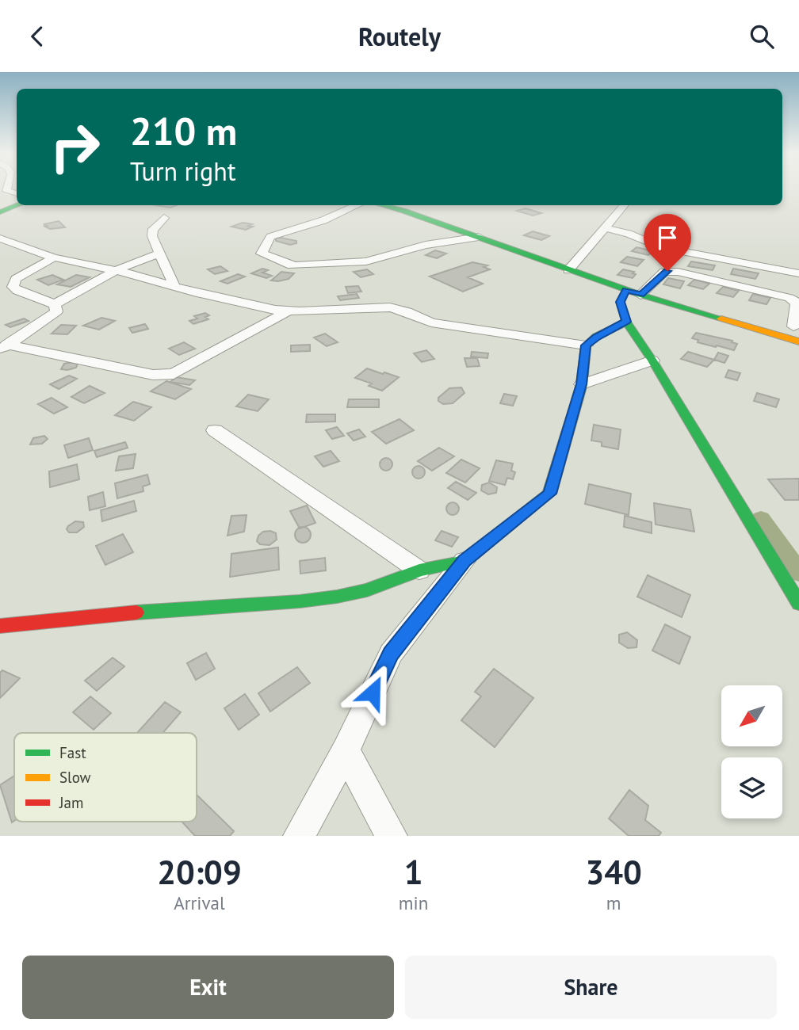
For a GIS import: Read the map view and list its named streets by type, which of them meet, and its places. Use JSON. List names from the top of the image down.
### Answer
{
  "legend": ["Fast", "Slow", "Jam"],
  "north": "bottom left",
  "page": {
    "header": "Routely",
    "turn": ["210 m", "Turn right"],
    "eta": [
      "20:09",
      "Arrival",
      "1",
      "min",
      "340",
      "m"
    ],
    "buttons": ["Exit", "Share"]
  }
}
